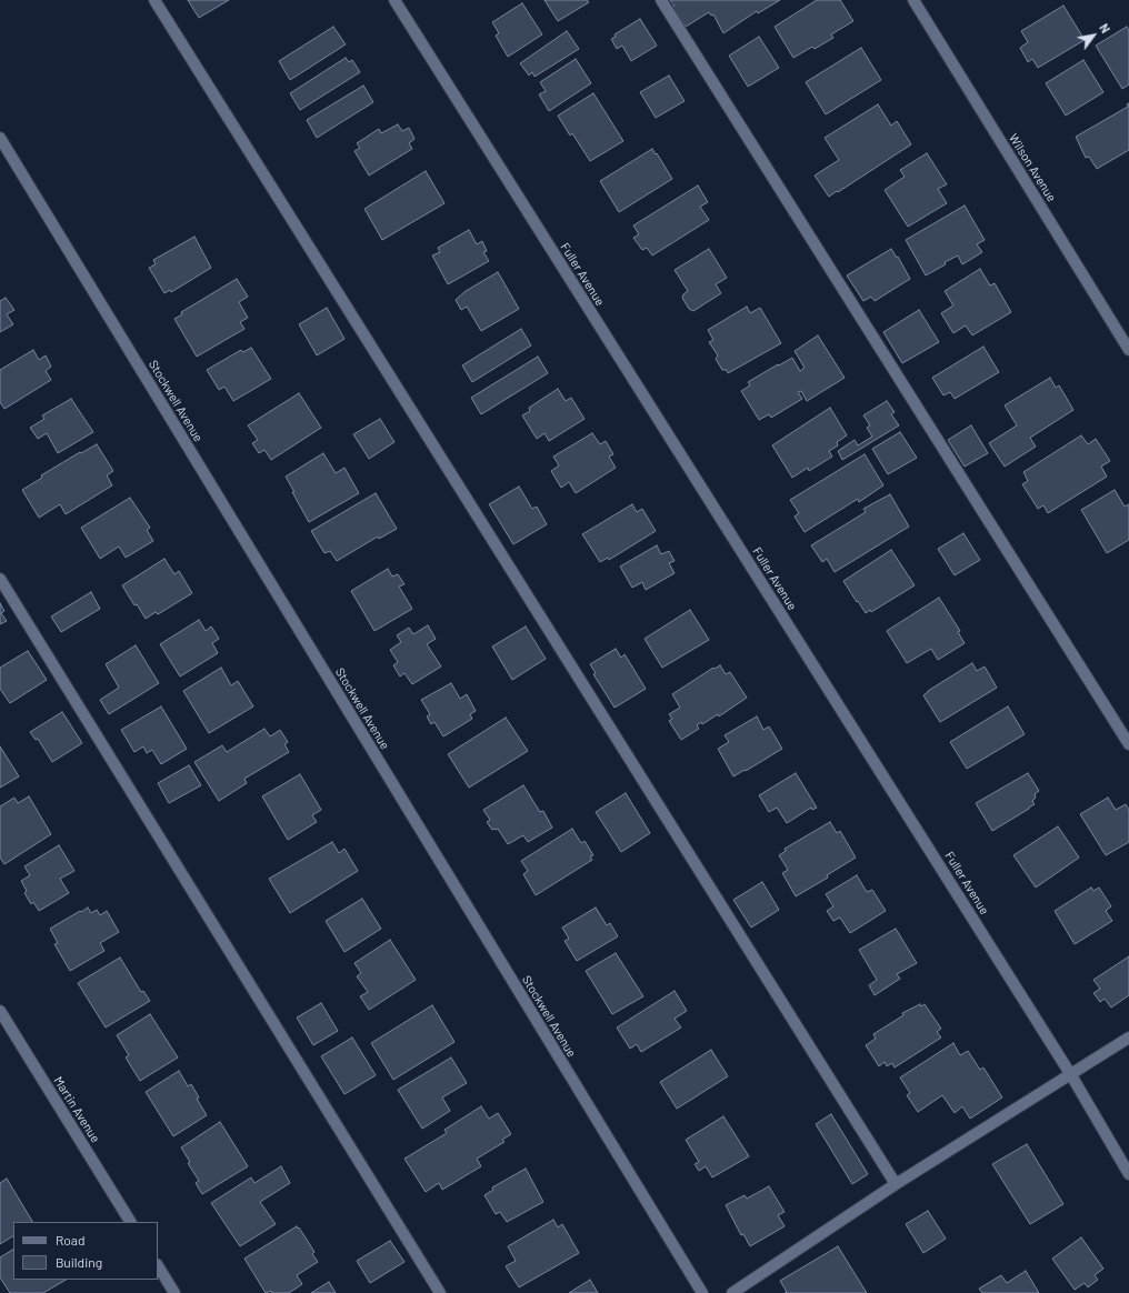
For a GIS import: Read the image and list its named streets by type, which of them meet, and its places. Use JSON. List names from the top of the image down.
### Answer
{
  "streets": {
    "street": [
      "Wilson Avenue",
      "Fuller Avenue",
      "Stockwell Avenue",
      "Martin Avenue"
    ]
  },
  "legend": ["Road", "Building"],
  "north": "top right"
}
